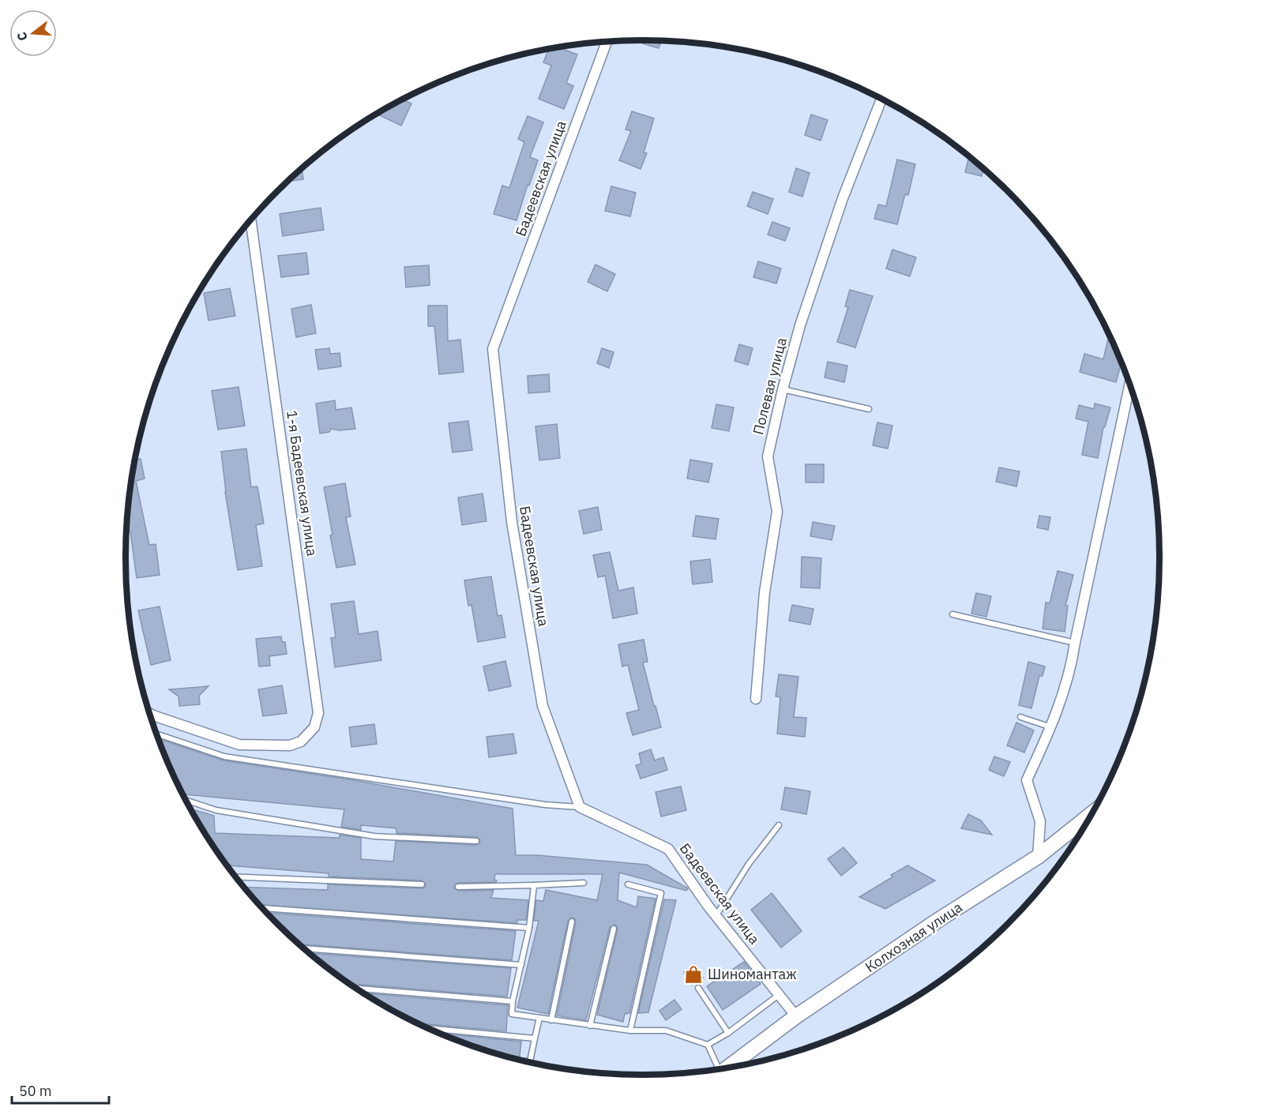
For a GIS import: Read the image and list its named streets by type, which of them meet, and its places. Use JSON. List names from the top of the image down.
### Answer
{
  "streets": {
    "main road": ["Колхозная улица"],
    "street": ["Бадеевская улица", "Полевая улица", "1-я Бадеевская улица"]
  },
  "crossings": [
    ["Бадеевская улица", "Колхозная улица"]
  ],
  "places": {
    "shop": ["Шиномантаж"]
  },
  "scale_bar": "50 m",
  "north": "left"
}
